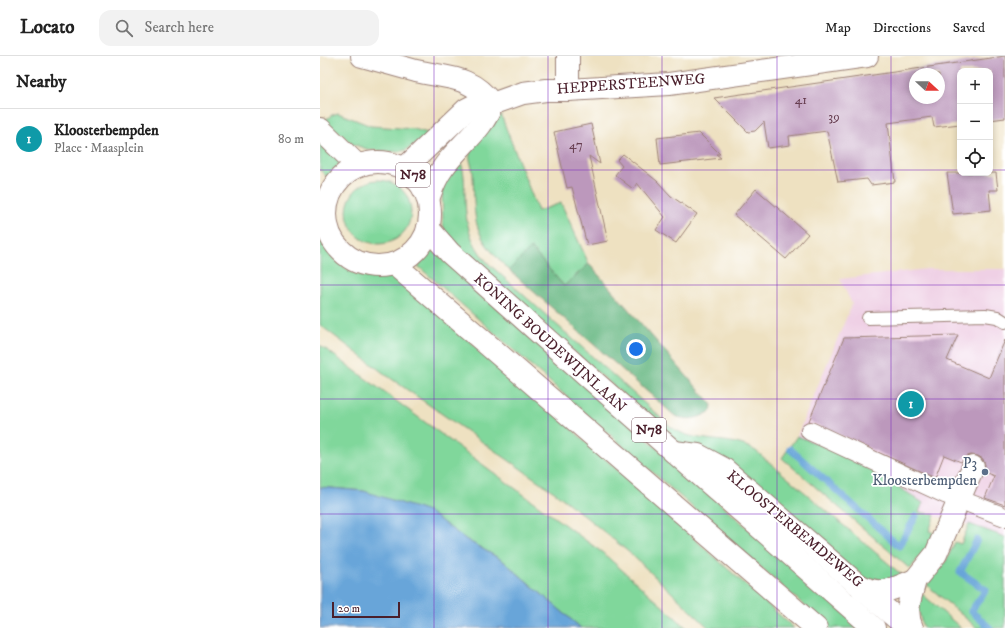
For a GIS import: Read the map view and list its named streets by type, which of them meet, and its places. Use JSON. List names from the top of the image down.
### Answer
{
  "streets": {
    "main road": [
      "HEPPERSTEENWEG",
      "N78",
      "KONING BOUDEWIJNLAAN",
      "KLOOSTERBEMDEWEG"
    ]
  },
  "crossings": [
    ["HEPPERSTEENWEG", "N78"],
    ["HEPPERSTEENWEG", "KONING BOUDEWIJNLAAN"],
    ["N78", "KONING BOUDEWIJNLAAN"],
    ["KONING BOUDEWIJNLAAN", "KLOOSTERBEMDEWEG"]
  ],
  "places": ["P3 Kloosterbempden"],
  "house_numbers": ["41", "39", "47"],
  "scale_bar": "20 m",
  "north": "right",
  "page": {
    "header": "Locato",
    "search": "Search here",
    "nav": ["Map", "Directions", "Saved"],
    "heading": "Nearby",
    "map_buttons": ["+", "−"],
    "list": [
      {
        "mark": "1",
        "name": "Kloosterbempden",
        "note": "Place · Maasplein",
        "value": "80 m"
      }
    ],
    "pins": "1",
    "scale": "20 m"
  }
}
